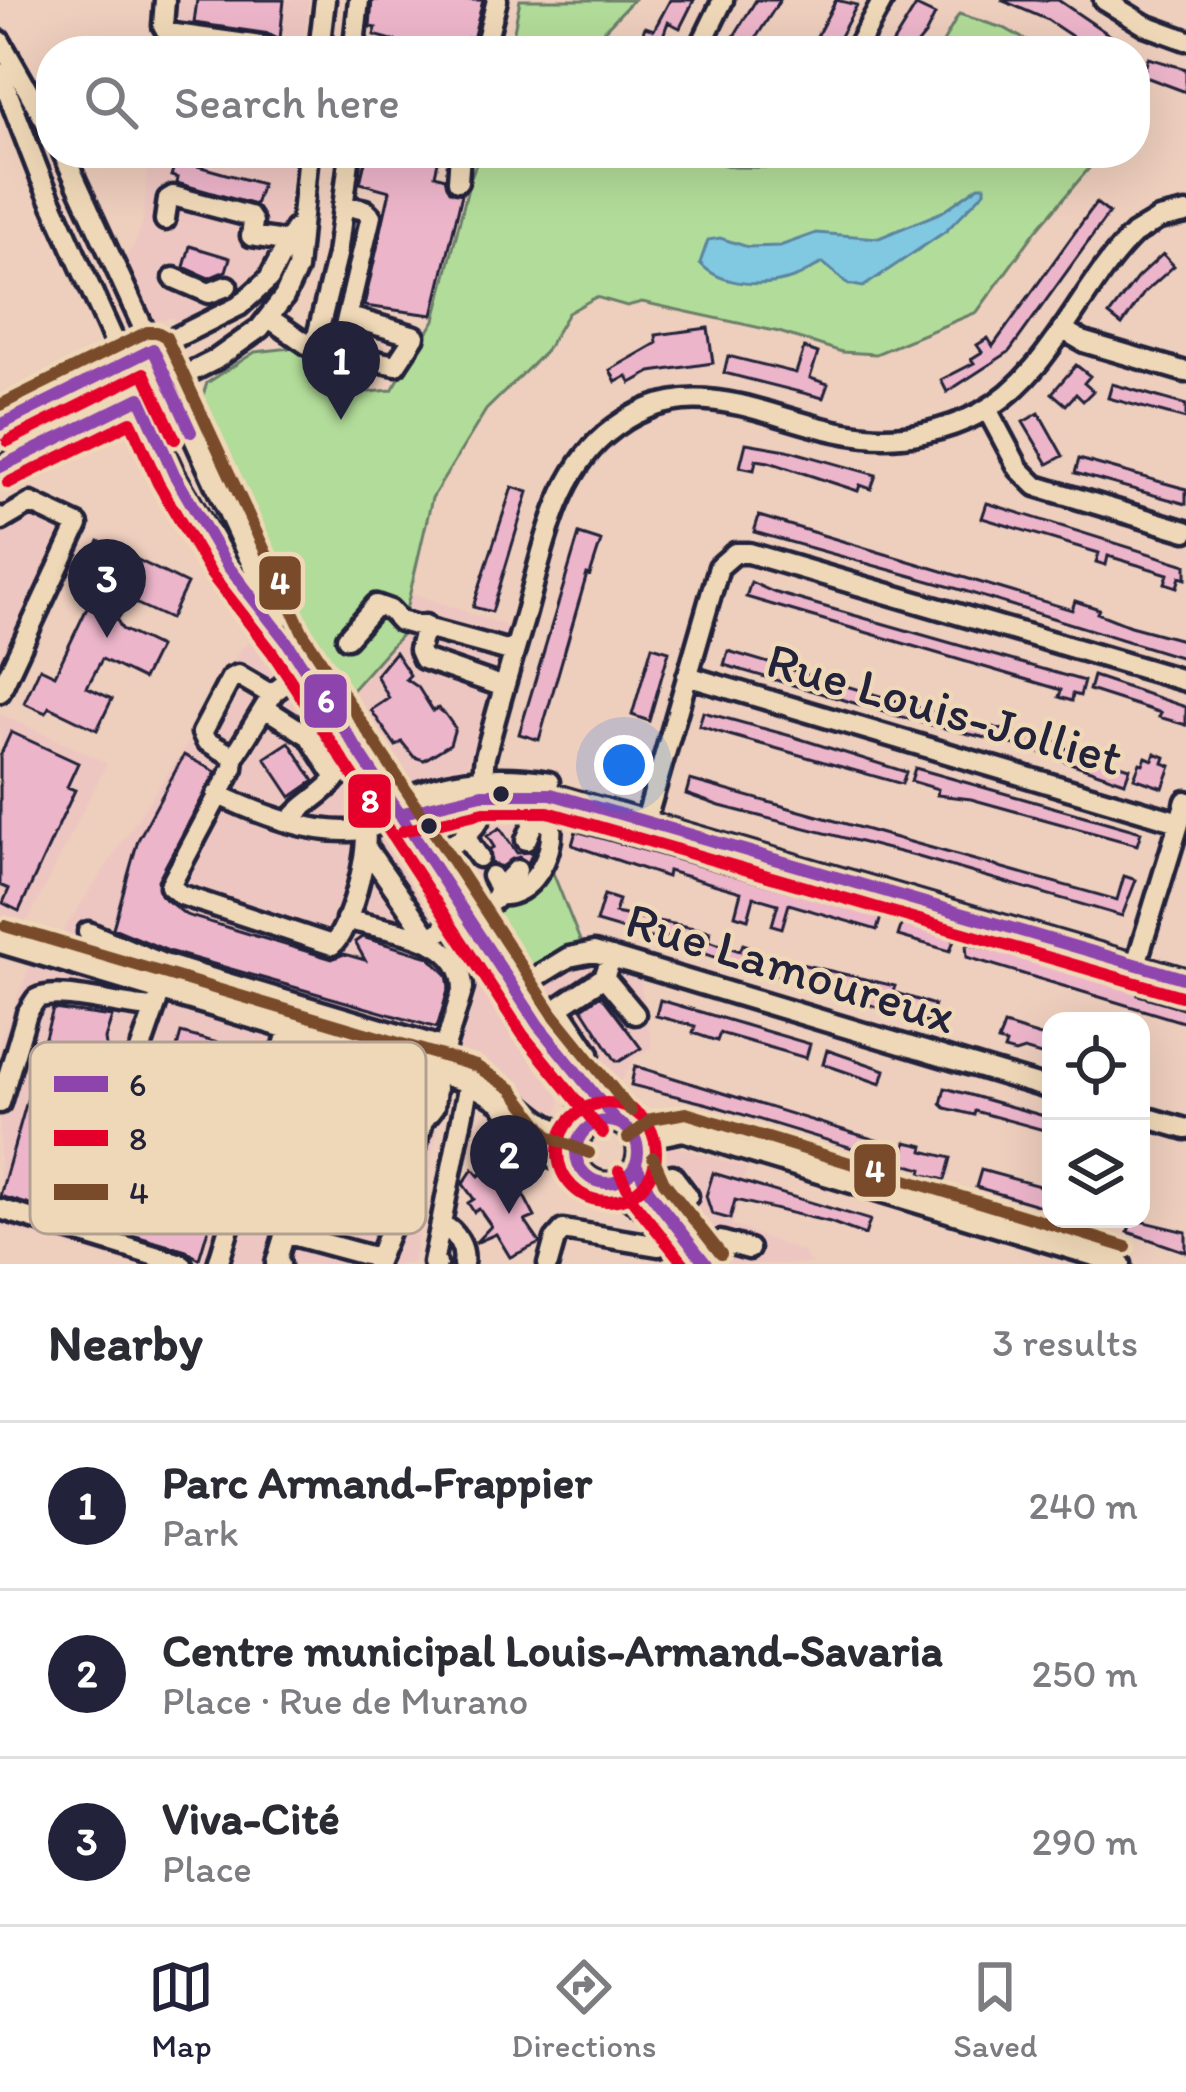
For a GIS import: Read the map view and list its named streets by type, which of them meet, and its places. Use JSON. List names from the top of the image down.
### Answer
{
  "streets": {
    "street": ["Rue Louis-Jolliet", "Rue Lamoureux"]
  },
  "lines": ["transit line 4", "transit line 6", "transit line 8"],
  "legend": ["6", "8", "4"],
  "page": {
    "search": "Search here",
    "pins": ["1", "3", "2"],
    "heading": ["Nearby", "3 results"],
    "list": [
      {
        "mark": "1",
        "name": "Parc Armand-Frappier",
        "note": "Park",
        "value": "240 m"
      },
      {
        "mark": "2",
        "name": "Centre municipal Louis-Armand-Savaria",
        "note": "Place · Rue de Murano",
        "value": "250 m"
      },
      {
        "mark": "3",
        "name": "Viva-Cité",
        "note": "Place",
        "value": "290 m"
      }
    ],
    "nav": ["Map", "Directions", "Saved"]
  }
}
